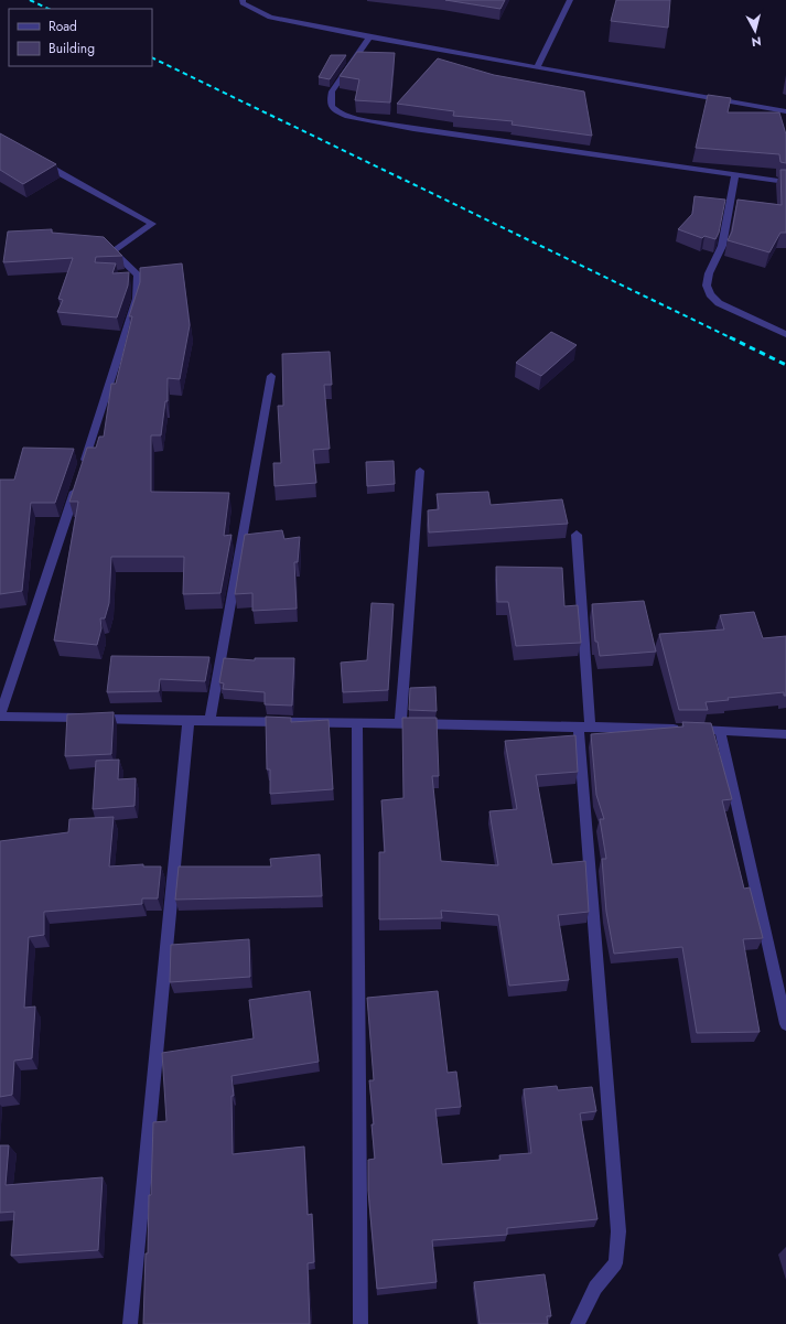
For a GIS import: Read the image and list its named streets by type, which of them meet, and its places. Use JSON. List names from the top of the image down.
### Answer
{
  "legend": ["Road", "Building"],
  "north": "bottom"
}
